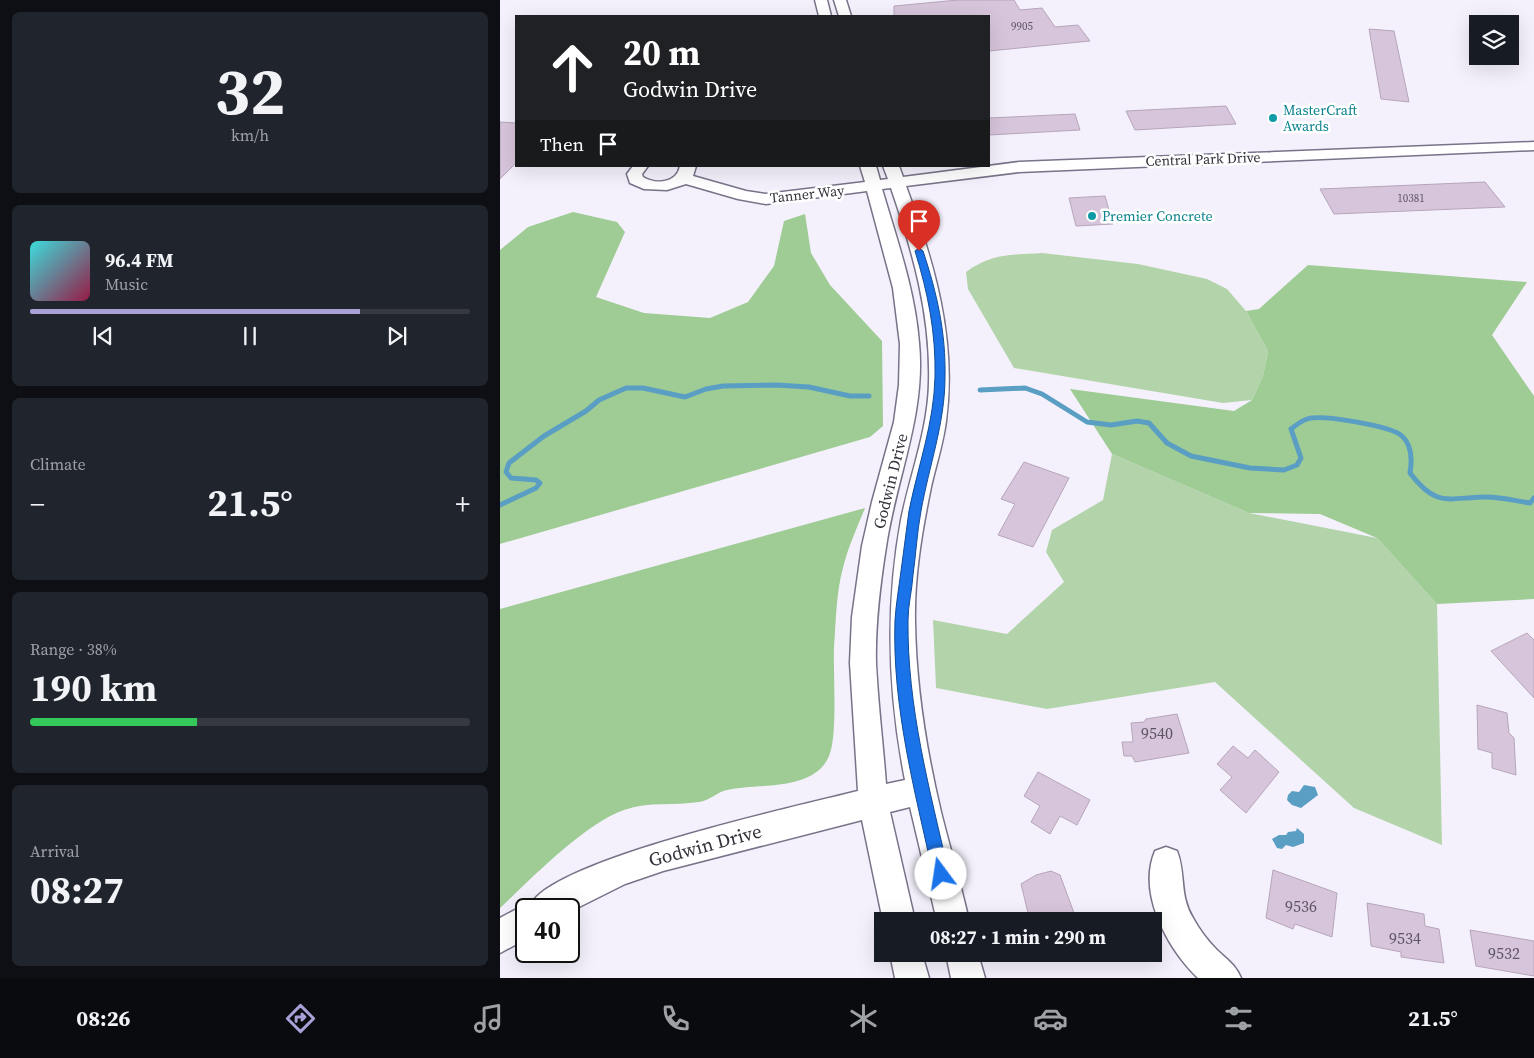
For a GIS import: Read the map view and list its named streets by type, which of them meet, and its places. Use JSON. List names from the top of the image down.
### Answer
{
  "streets": {
    "street": ["Central Park Drive", "Tanner Way", "Godwin Drive"]
  },
  "crossings": [
    ["Central Park Drive", "Tanner Way"],
    ["Central Park Drive", "Godwin Drive"],
    ["Tanner Way", "Godwin Drive"]
  ],
  "places": ["MasterCraft Awards", "Premier Concrete"],
  "house_numbers": [
    "9905",
    "10381",
    "9540",
    "9536",
    "9534",
    "9532"
  ],
  "page": {
    "tile": [
      ["32", "km/h"],
      "Climate",
      ["Range · 38%", "190 km"],
      ["Arrival", "08:27"]
    ],
    "turn": ["20 m", "Godwin Drive"],
    "then": "Then",
    "song": ["96.4 FM", "Music"],
    "heat": ["−", "21.5°", "+"],
    "limit": "40",
    "trip": "08:27 · 1 min · 290 m",
    "tabs": ["08:26", "21.5°"]
  }
}
